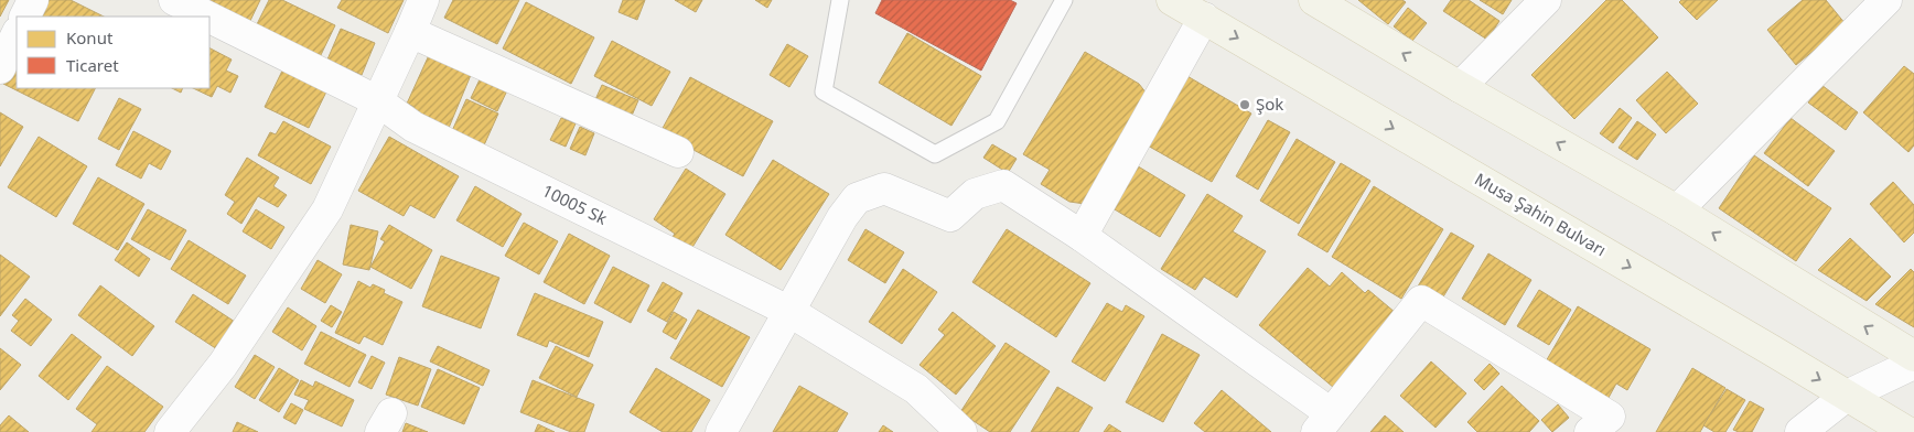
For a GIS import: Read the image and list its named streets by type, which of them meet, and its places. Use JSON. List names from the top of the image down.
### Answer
{
  "streets": {
    "main road": ["Musa Şahin Bulvarı"],
    "street": ["10005 Sk"]
  },
  "places": ["Şok"],
  "legend": ["Konut", "Ticaret"]
}
